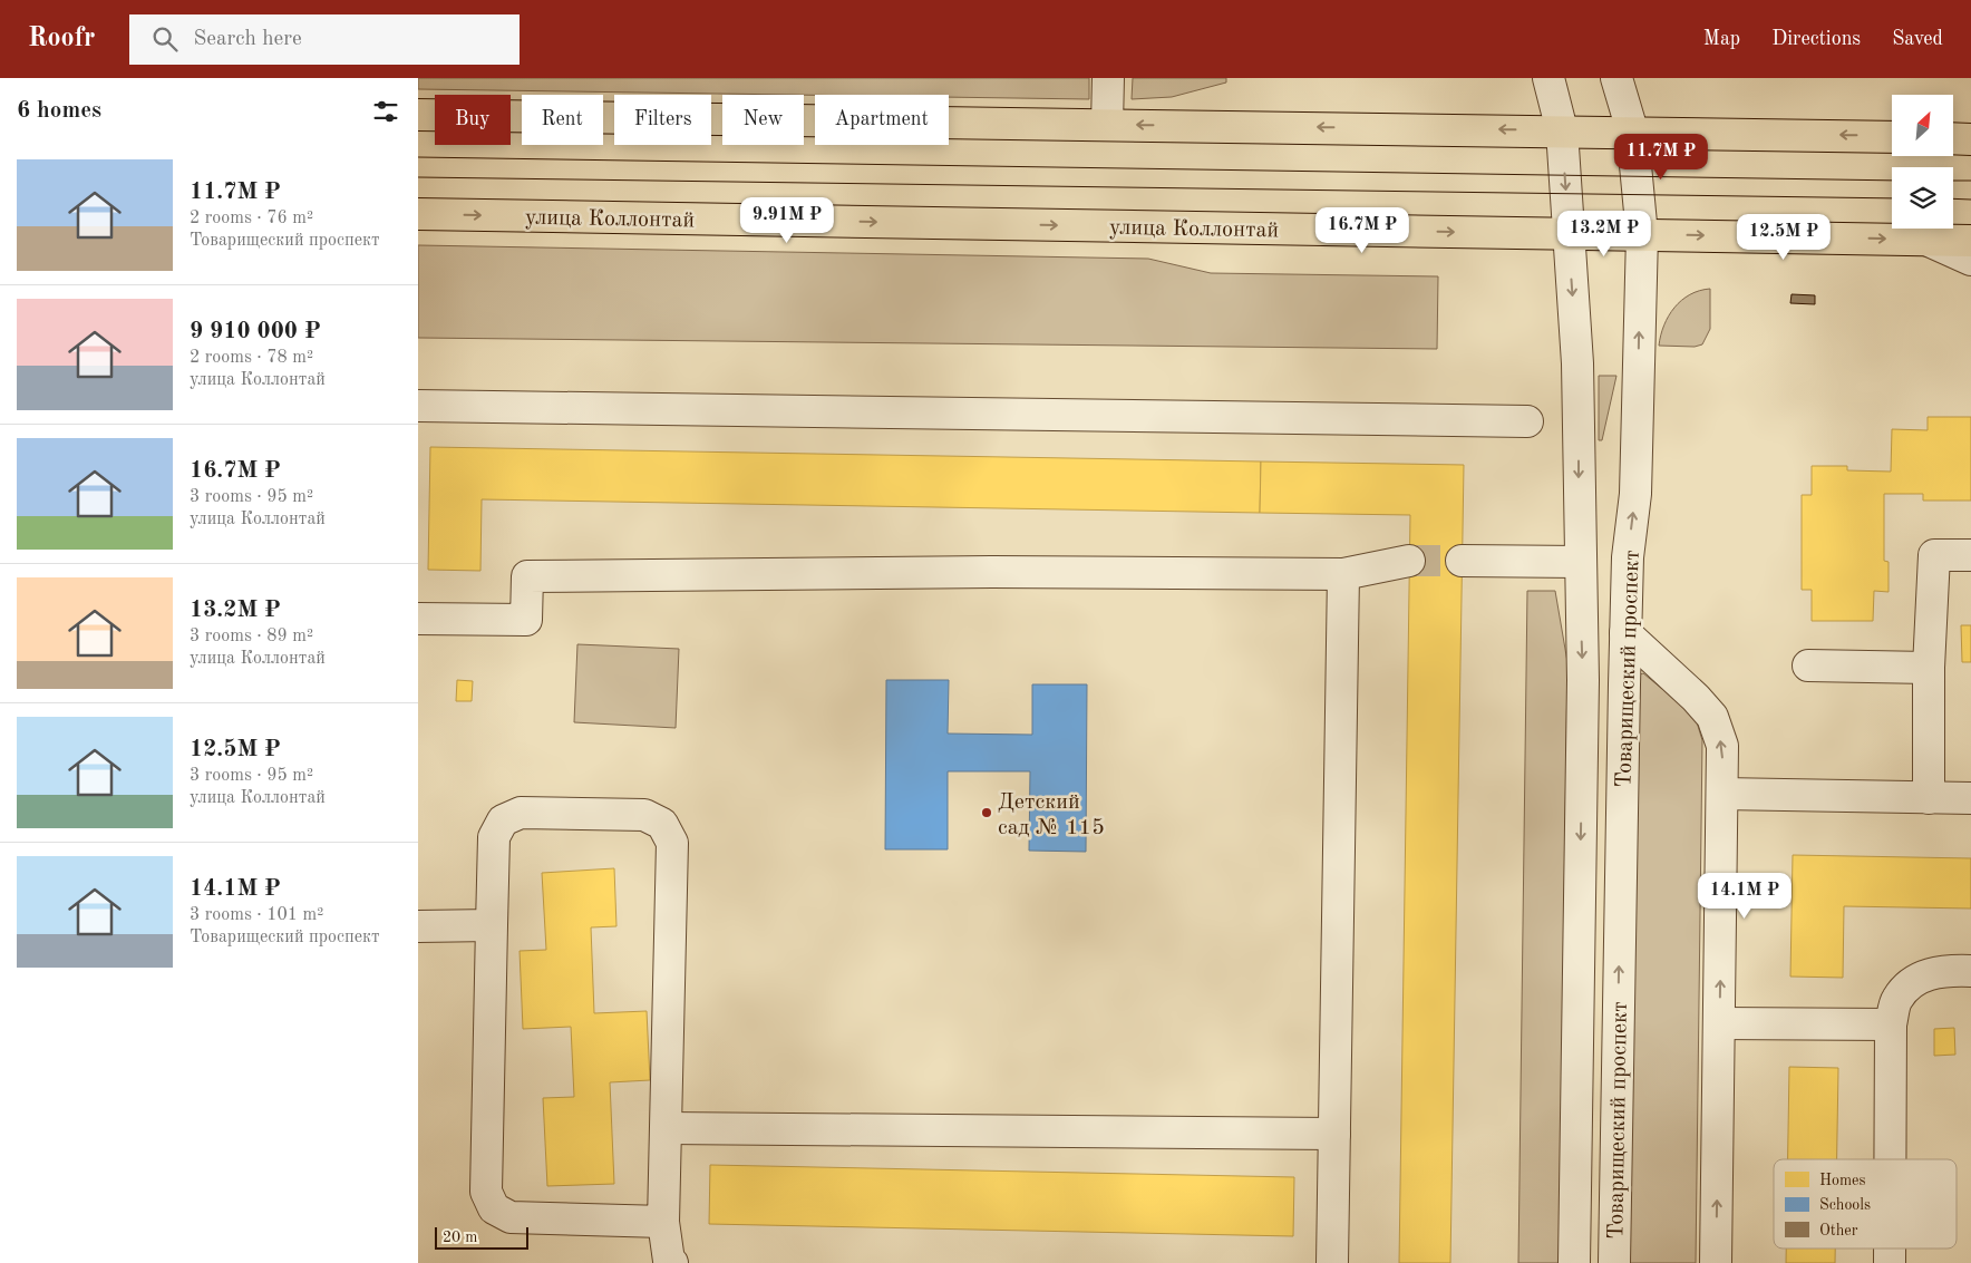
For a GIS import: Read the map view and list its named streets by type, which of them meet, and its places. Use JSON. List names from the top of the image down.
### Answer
{
  "streets": {
    "main road": ["улица Коллонтай"],
    "street": ["Товарищеский проспект"]
  },
  "crossings": [
    ["улица Коллонтай", "Товарищеский проспект"]
  ],
  "places": ["Детский сад № 115"],
  "legend": ["Homes", "Schools", "Other"],
  "scale_bar": "20 m",
  "north": "top right",
  "page": {
    "header": "Roofr",
    "search": "Search here",
    "nav": ["Map", "Directions", "Saved"],
    "heading": "6 homes",
    "chip": [
      "Buy",
      "Rent",
      "Filters",
      "New",
      "Apartment"
    ],
    "price": [
      "11.7M ₽",
      "9.91M ₽",
      "16.7M ₽",
      "13.2M ₽",
      "12.5M ₽",
      "14.1M ₽"
    ],
    "list": [
      {
        "name": "11.7M ₽",
        "note": "2 rooms · 76 m² · Товарищеский проспект"
      },
      {
        "name": "9 910 000 ₽",
        "note": "2 rooms · 78 m² · улица Коллонтай"
      },
      {
        "name": "16.7M ₽",
        "note": "3 rooms · 95 m² · улица Коллонтай"
      },
      {
        "name": "13.2M ₽",
        "note": "3 rooms · 89 m² · улица Коллонтай"
      },
      {
        "name": "12.5M ₽",
        "note": "3 rooms · 95 m² · улица Коллонтай"
      },
      {
        "name": "14.1M ₽",
        "note": "3 rooms · 101 m² · Товарищеский проспект"
      }
    ],
    "scale": "20 m"
  }
}
